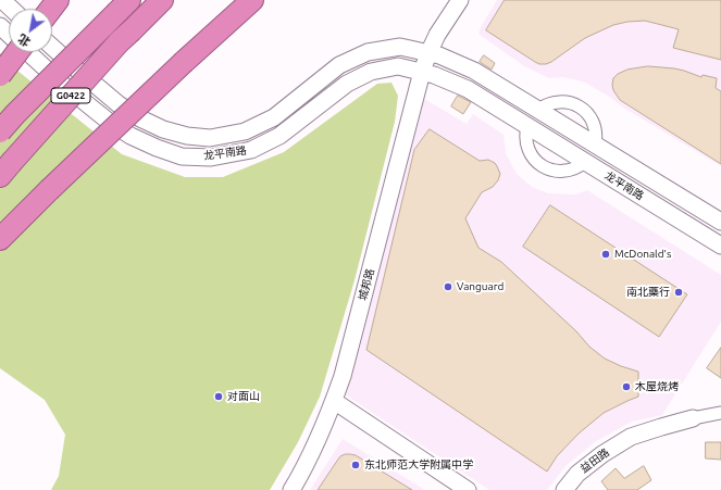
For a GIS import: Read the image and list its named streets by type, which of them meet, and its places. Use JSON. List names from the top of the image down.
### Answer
{
  "streets": {
    "highway": ["G0422"],
    "main road": ["龙平南路", "城邦路", "益田路"]
  },
  "crossings": [
    ["龙平南路", "城邦路"]
  ],
  "places": [
    "McDonald's",
    "Vanguard",
    "南北藥行",
    "木屋烧烤",
    "对面山",
    "东北师范大学附属中学"
  ],
  "north": "bottom left"
}
